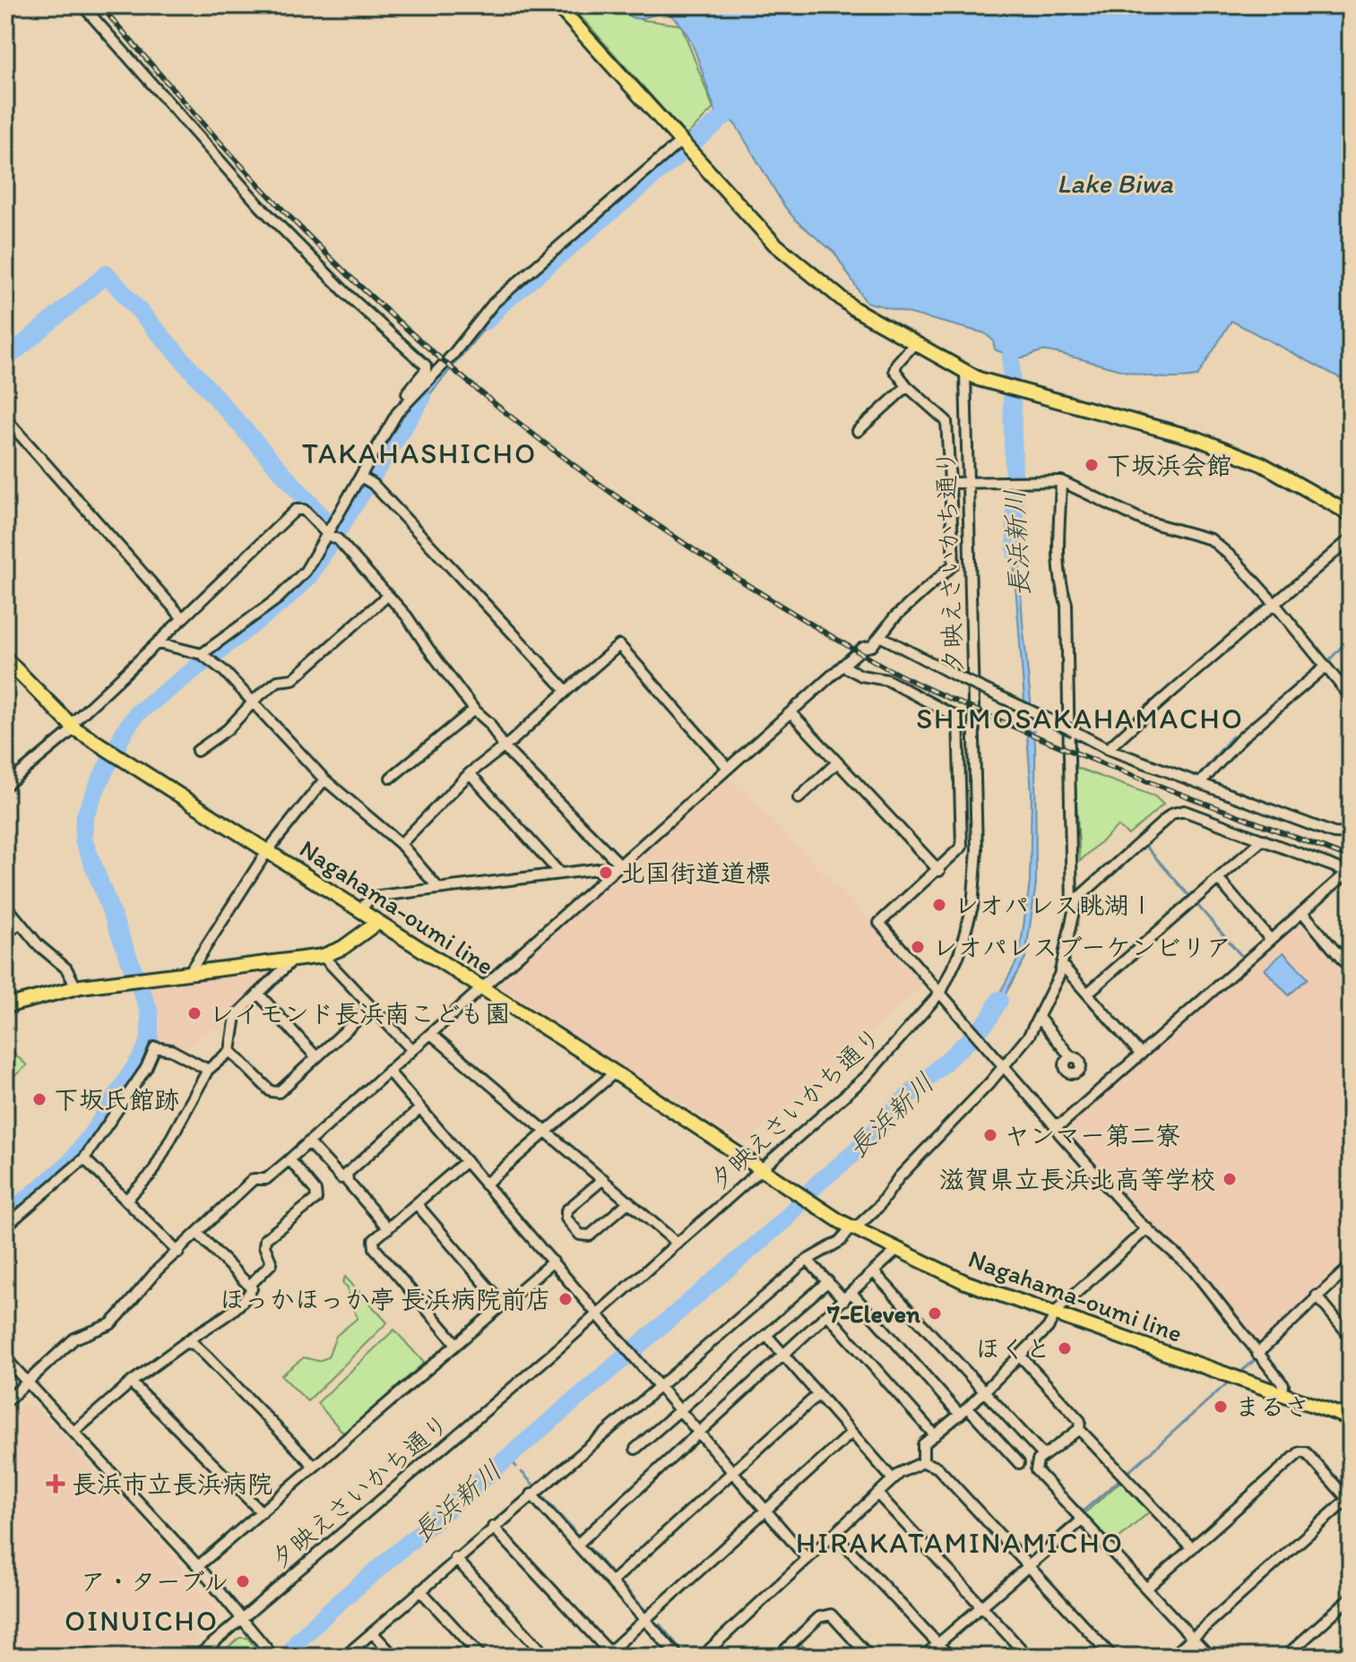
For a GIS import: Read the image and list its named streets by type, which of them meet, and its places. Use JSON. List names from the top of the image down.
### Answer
{
  "streets": {
    "main road": ["Nagahama-oumi line"],
    "street": ["夕映えさいかち通り"]
  },
  "crossings": [
    ["夕映えさいかち通り", "Nagahama-oumi line"]
  ],
  "districts": [
    "TAKAHASHICHO",
    "SHIMOSAKAHAMACHO",
    "HIRAKATAMINAMICHO",
    "OINUICHO"
  ],
  "water": ["Lake Biwa", "長浜新川"],
  "places": {
    "other": [
      "下坂浜会館",
      "北国街道道標",
      "レオパレス眺湖Ⅰ",
      "レオパレスブーケンビリア",
      "レイモンド長浜南こども園",
      "下坂氏館跡",
      "ヤンマー第二寮",
      "滋賀県立長浜北高等学校",
      "ほっかほっか亭 長浜病院前店",
      "7-Eleven",
      "ほくと",
      "まるさ",
      "ア・ターブル"
    ],
    "health": ["長浜市立長浜病院"]
  }
}
